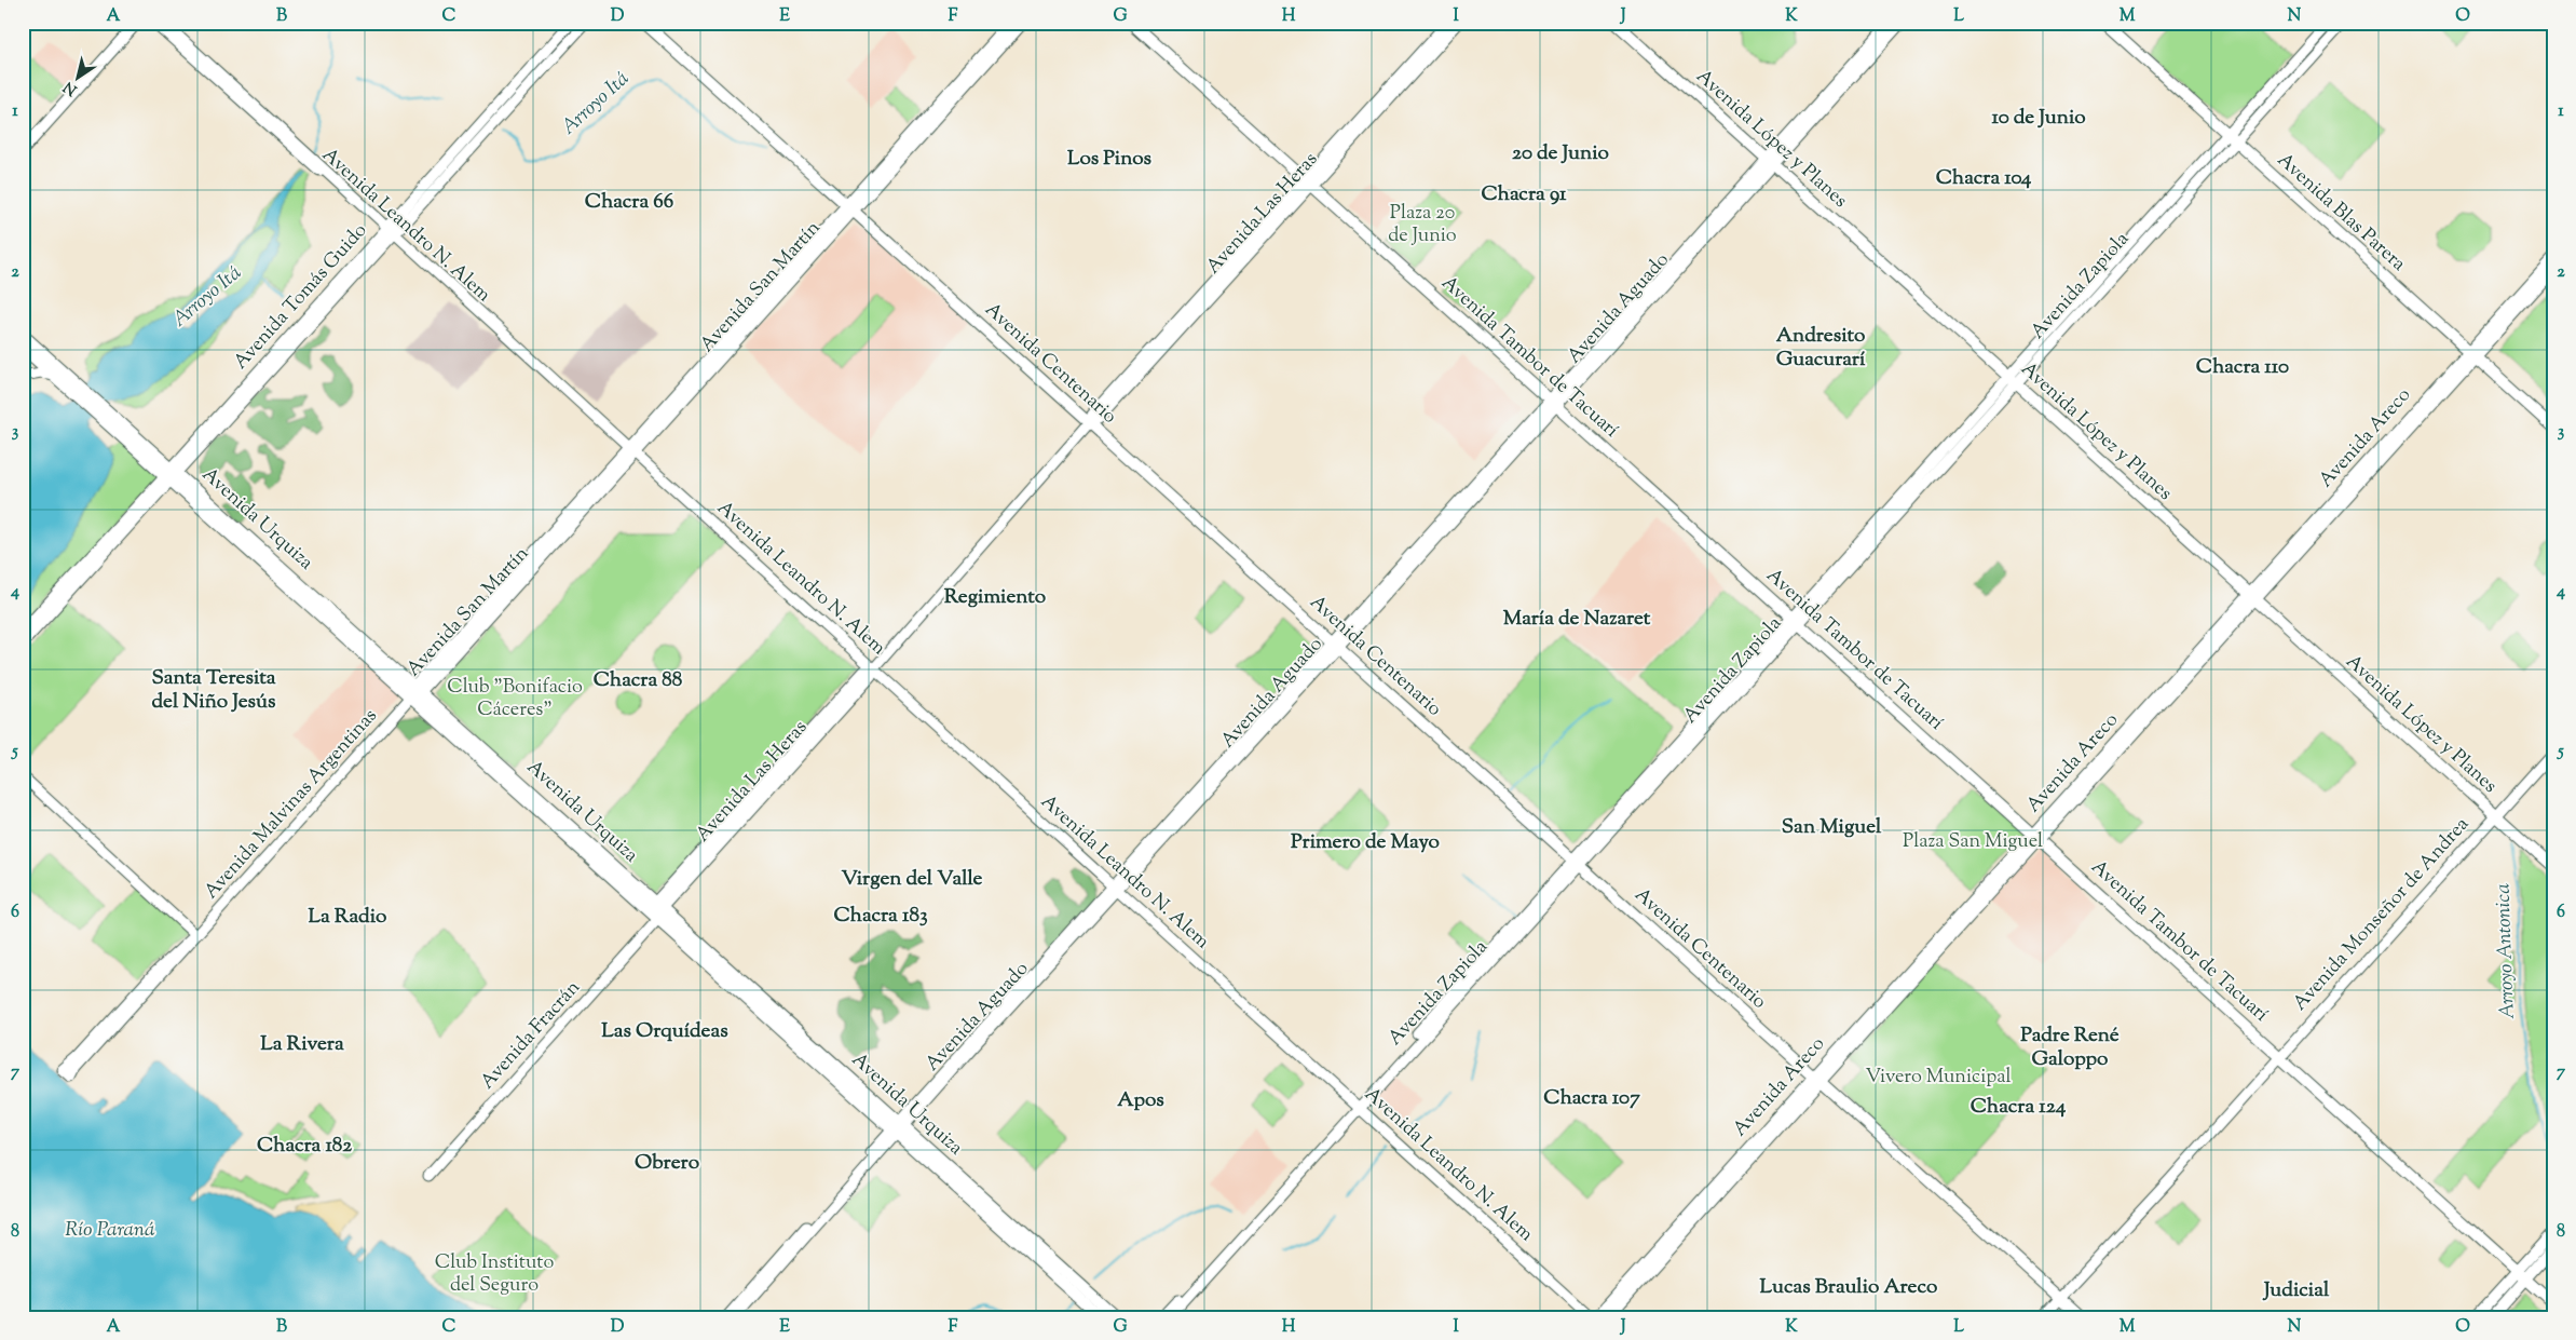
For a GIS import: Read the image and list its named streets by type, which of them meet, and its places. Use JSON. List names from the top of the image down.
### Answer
{
  "streets": {
    "main road": [
      "Avenida López y Planes",
      "Avenida Blas Parera",
      "Avenida Las Heras",
      "Avenida Leandro N. Alem",
      "Avenida Zapiola",
      "Avenida San Martín",
      "Avenida Tomás Guido",
      "Avenida Aguado",
      "Avenida Tambor de Tacuarí",
      "Avenida Centenario",
      "Avenida Areco",
      "Avenida Urquiza",
      "Avenida Malvinas Argentinas",
      "Avenida Monseñor de Andrea",
      "Avenida Fracrán"
    ]
  },
  "crossings": [
    ["Avenida López y Planes", "Avenida Zapiola"],
    ["Avenida López y Planes", "Avenida Aguado"],
    ["Avenida López y Planes", "Avenida Areco"],
    ["Avenida López y Planes", "Avenida Monseñor de Andrea"],
    ["Avenida Blas Parera", "Avenida Zapiola"],
    ["Avenida Blas Parera", "Avenida Areco"],
    ["Avenida Las Heras", "Avenida Leandro N. Alem"],
    ["Avenida Las Heras", "Avenida Tambor de Tacuarí"],
    ["Avenida Las Heras", "Avenida Centenario"],
    ["Avenida Las Heras", "Avenida Urquiza"],
    ["Avenida Las Heras", "Avenida Fracrán"],
    ["Avenida Leandro N. Alem", "Avenida Zapiola"],
    ["Avenida Leandro N. Alem", "Avenida San Martín"],
    ["Avenida Leandro N. Alem", "Avenida Tomás Guido"],
    ["Avenida Leandro N. Alem", "Avenida Aguado"],
    ["Avenida Zapiola", "Avenida Tambor de Tacuarí"],
    ["Avenida Zapiola", "Avenida Centenario"],
    ["Avenida San Martín", "Avenida Centenario"],
    ["Avenida San Martín", "Avenida Urquiza"],
    ["Avenida San Martín", "Avenida Malvinas Argentinas"],
    ["Avenida Tomás Guido", "Avenida Urquiza"],
    ["Avenida Aguado", "Avenida Tambor de Tacuarí"],
    ["Avenida Aguado", "Avenida Centenario"],
    ["Avenida Aguado", "Avenida Urquiza"],
    ["Avenida Tambor de Tacuarí", "Avenida Areco"],
    ["Avenida Tambor de Tacuarí", "Avenida Monseñor de Andrea"],
    ["Avenida Centenario", "Avenida Areco"],
    ["Avenida Centenario", "Avenida Monseñor de Andrea"],
    ["Avenida Urquiza", "Avenida Malvinas Argentinas"],
    ["Avenida Urquiza", "Avenida Fracrán"]
  ],
  "districts": [
    "10 de Junio",
    "20 de Junio",
    "Los Pinos",
    "Chacra 104",
    "Chacra 91",
    "Chacra 66",
    "Andresito Guacurarí",
    "Chacra 110",
    "Regimiento",
    "María de Nazaret",
    "Santa Teresita del Niño Jesús",
    "Chacra 88",
    "San Miguel",
    "Primero de Mayo",
    "Virgen del Valle",
    "Chacra 183",
    "La Radio",
    "Las Orquídeas",
    "Padre René Galoppo",
    "La Rivera",
    "Chacra 107",
    "Apos",
    "Chacra 124",
    "Chacra 182",
    "Obrero",
    "Lucas Braulio Areco",
    "Judicial"
  ],
  "water": ["Arroyo Itá", "Arroyo Antonica", "Río Paraná"],
  "parks": [
    "Plaza 20 de Junio",
    "Club \"Bonifacio Cáceres\"",
    "Plaza San Miguel",
    "Vivero Municipal",
    "Club Instituto del Seguro"
  ],
  "north": "bottom left",
  "grid": {
    "columns": [
      "A",
      "B",
      "C",
      "D",
      "E",
      "F",
      "G",
      "H",
      "I",
      "J",
      "K",
      "L",
      "M",
      "N",
      "O"
    ],
    "rows": [
      "1",
      "2",
      "3",
      "4",
      "5",
      "6",
      "7",
      "8"
    ]
  }
}
